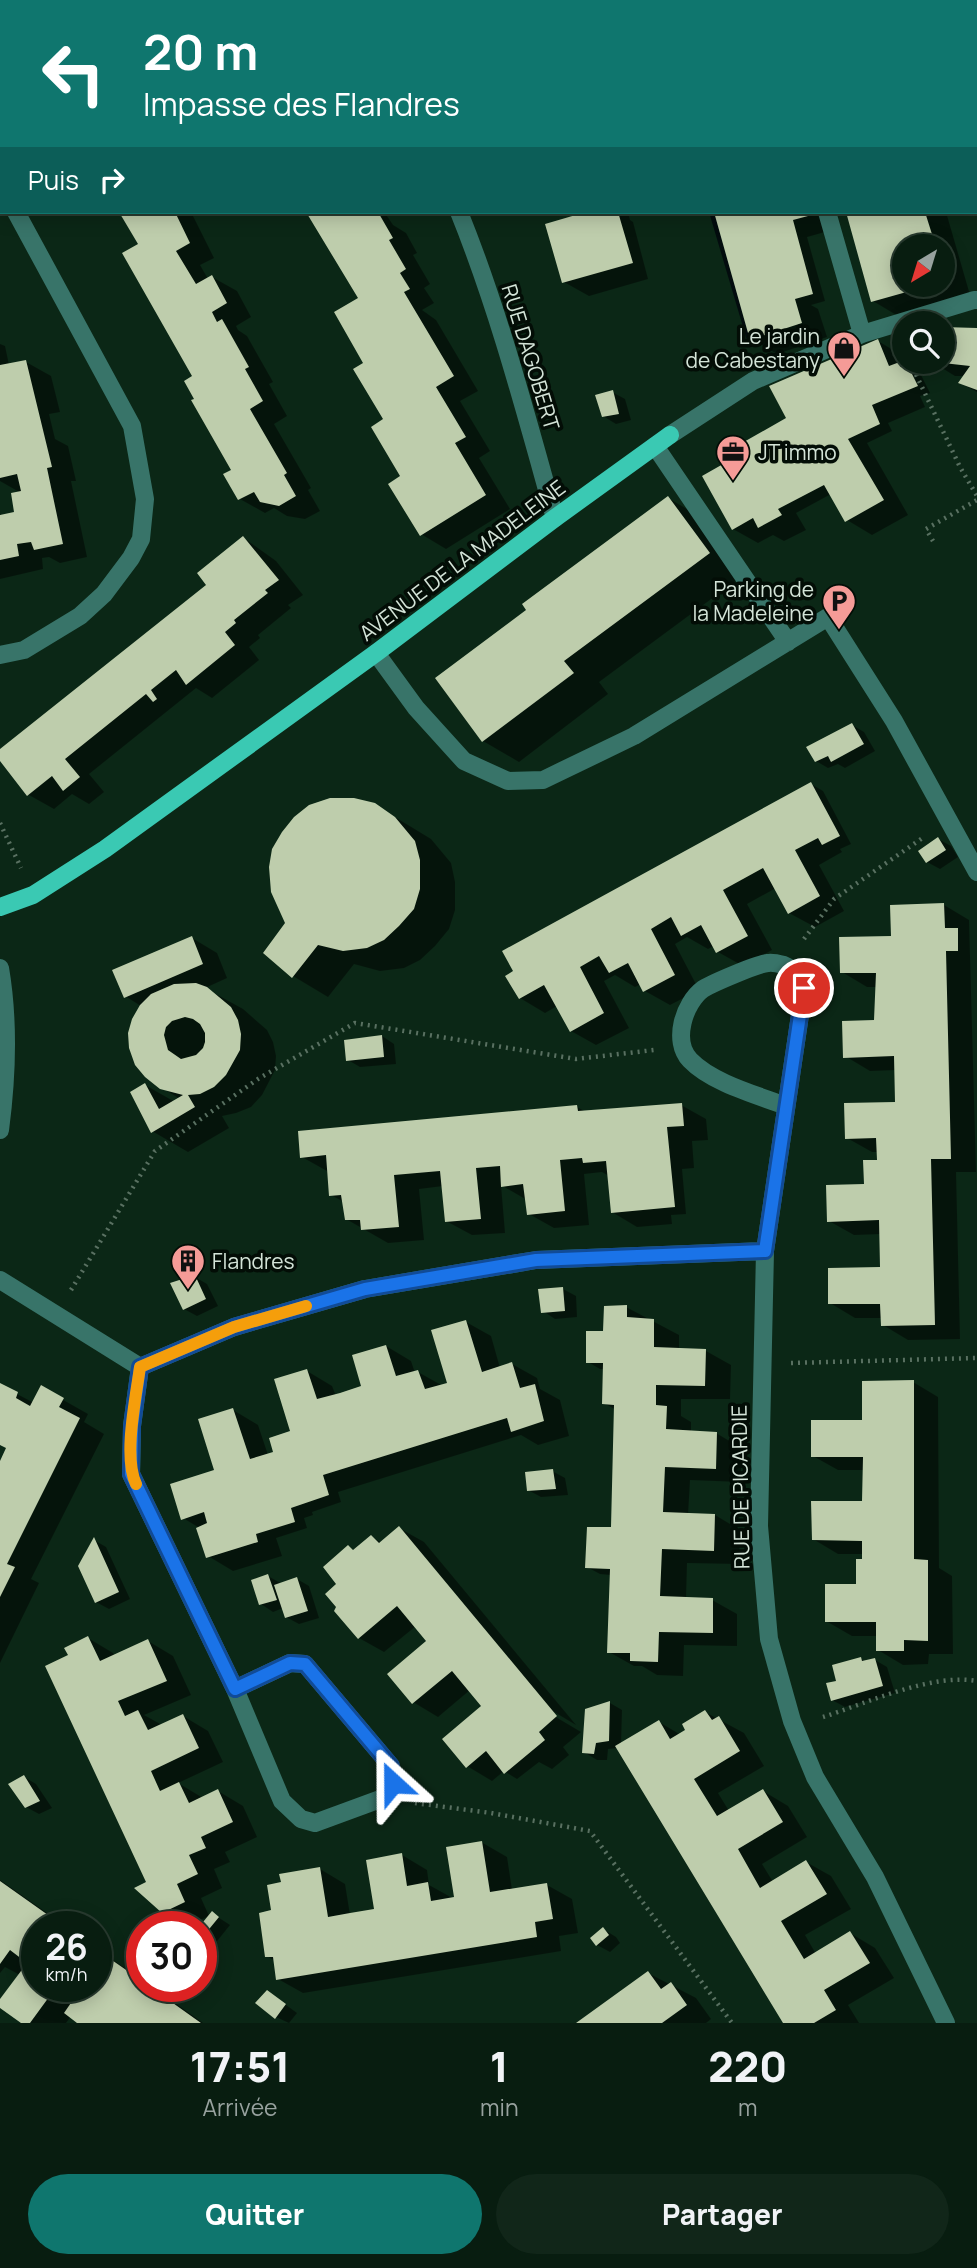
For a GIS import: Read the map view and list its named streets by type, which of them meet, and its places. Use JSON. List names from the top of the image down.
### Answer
{
  "streets": {
    "main road": ["AVENUE DE LA MADELEINE"],
    "street": ["RUE DAGOBERT", "RUE DE PICARDIE"]
  },
  "crossings": [
    ["RUE DAGOBERT", "AVENUE DE LA MADELEINE"]
  ],
  "places": {
    "shop": ["Le jardin de Cabestany"],
    "office": ["JT immo"],
    "parking": ["Parking de la Madeleine"],
    "building": ["Flandres"]
  },
  "north": "bottom left",
  "page": {
    "turn": ["20 m", "Impasse des Flandres"],
    "then": "Puis",
    "speed": "26 km/h",
    "limit": "30",
    "eta": [
      "17:51",
      "Arrivée",
      "1",
      "min",
      "220",
      "m"
    ],
    "buttons": ["Quitter", "Partager"]
  }
}
